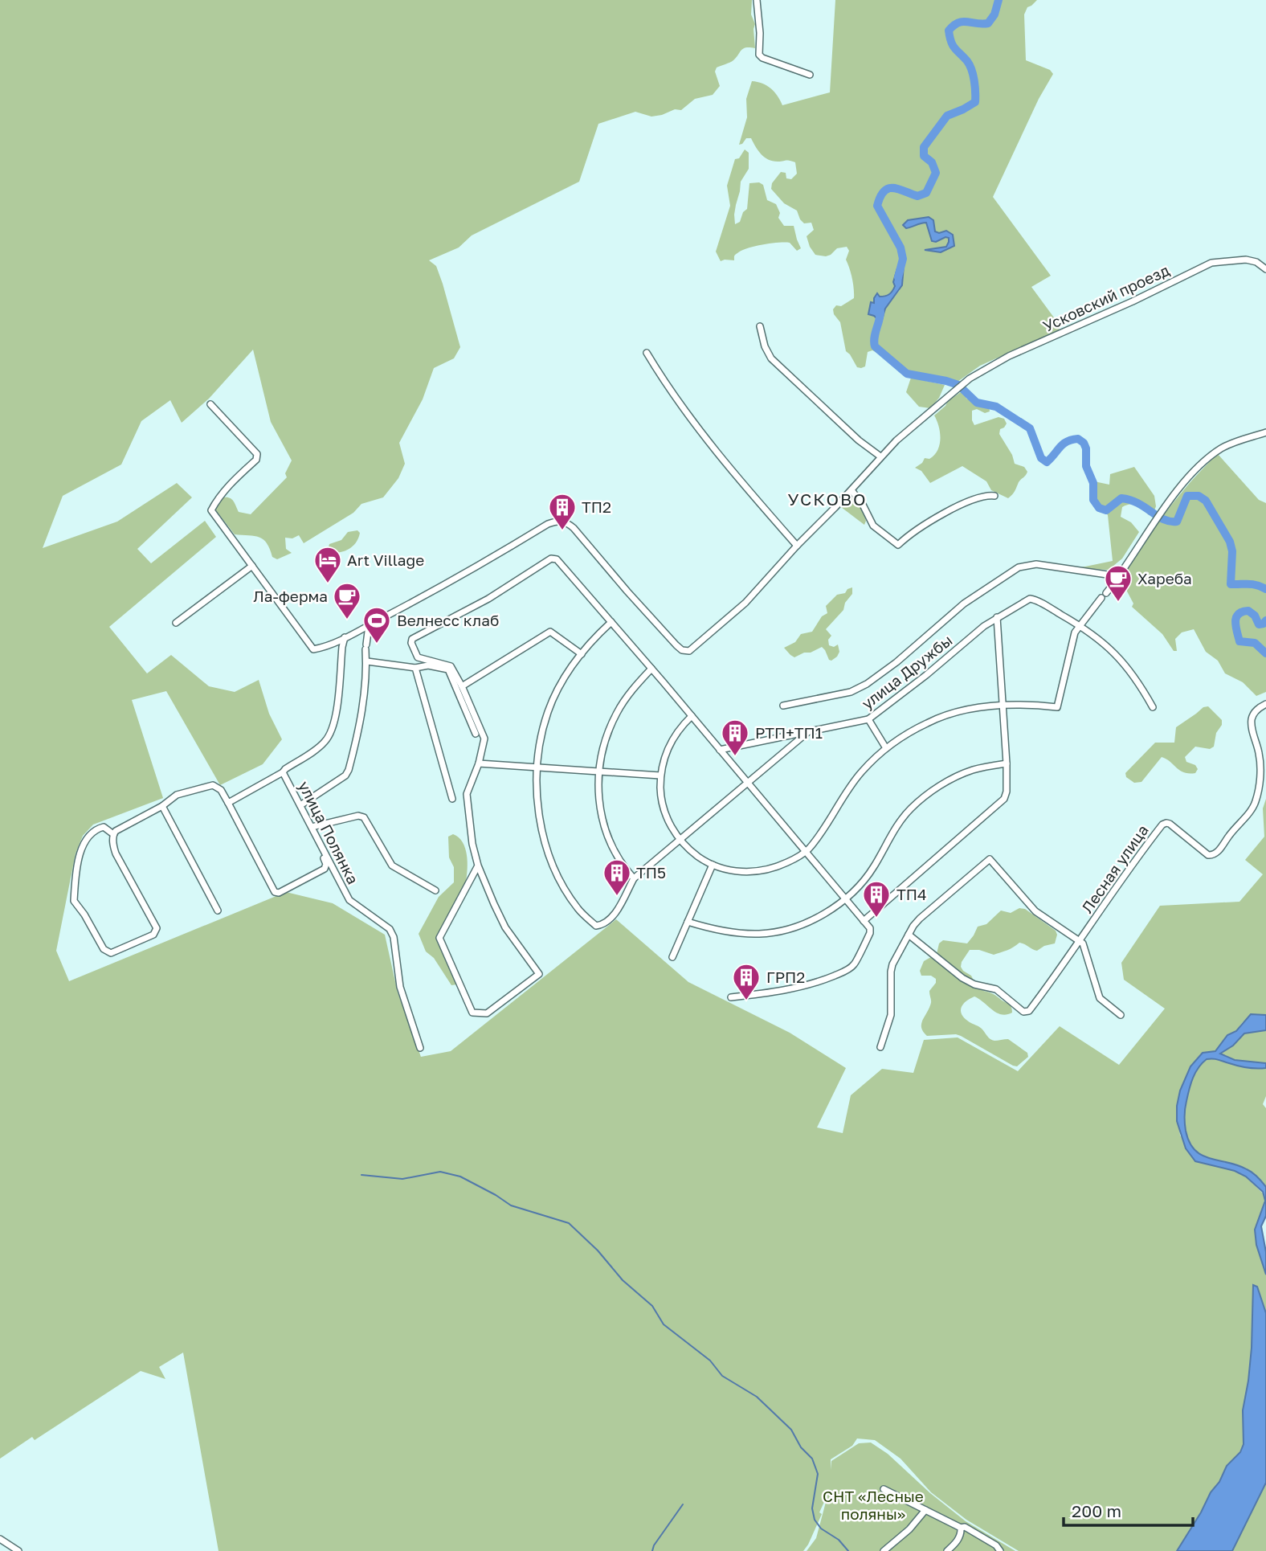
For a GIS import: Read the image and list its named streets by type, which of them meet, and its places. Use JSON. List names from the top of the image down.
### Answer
{
  "streets": {
    "street": [
      "Усковский проезд",
      "улица Дружбы",
      "улица Полянка",
      "Лесная улица"
    ]
  },
  "districts": ["УСКОВО"],
  "parks": ["СНТ «Лесные поляны»"],
  "places": {
    "building": [
      "ТП2",
      "РТП+ТП1",
      "ТП5",
      "ТП4",
      "ГРП2"
    ],
    "hotel": ["Art Village"],
    "cafe": ["Хареба", "Ла-ферма"],
    "sports": ["Велнесс клаб"]
  },
  "scale_bar": "200 m"
}
